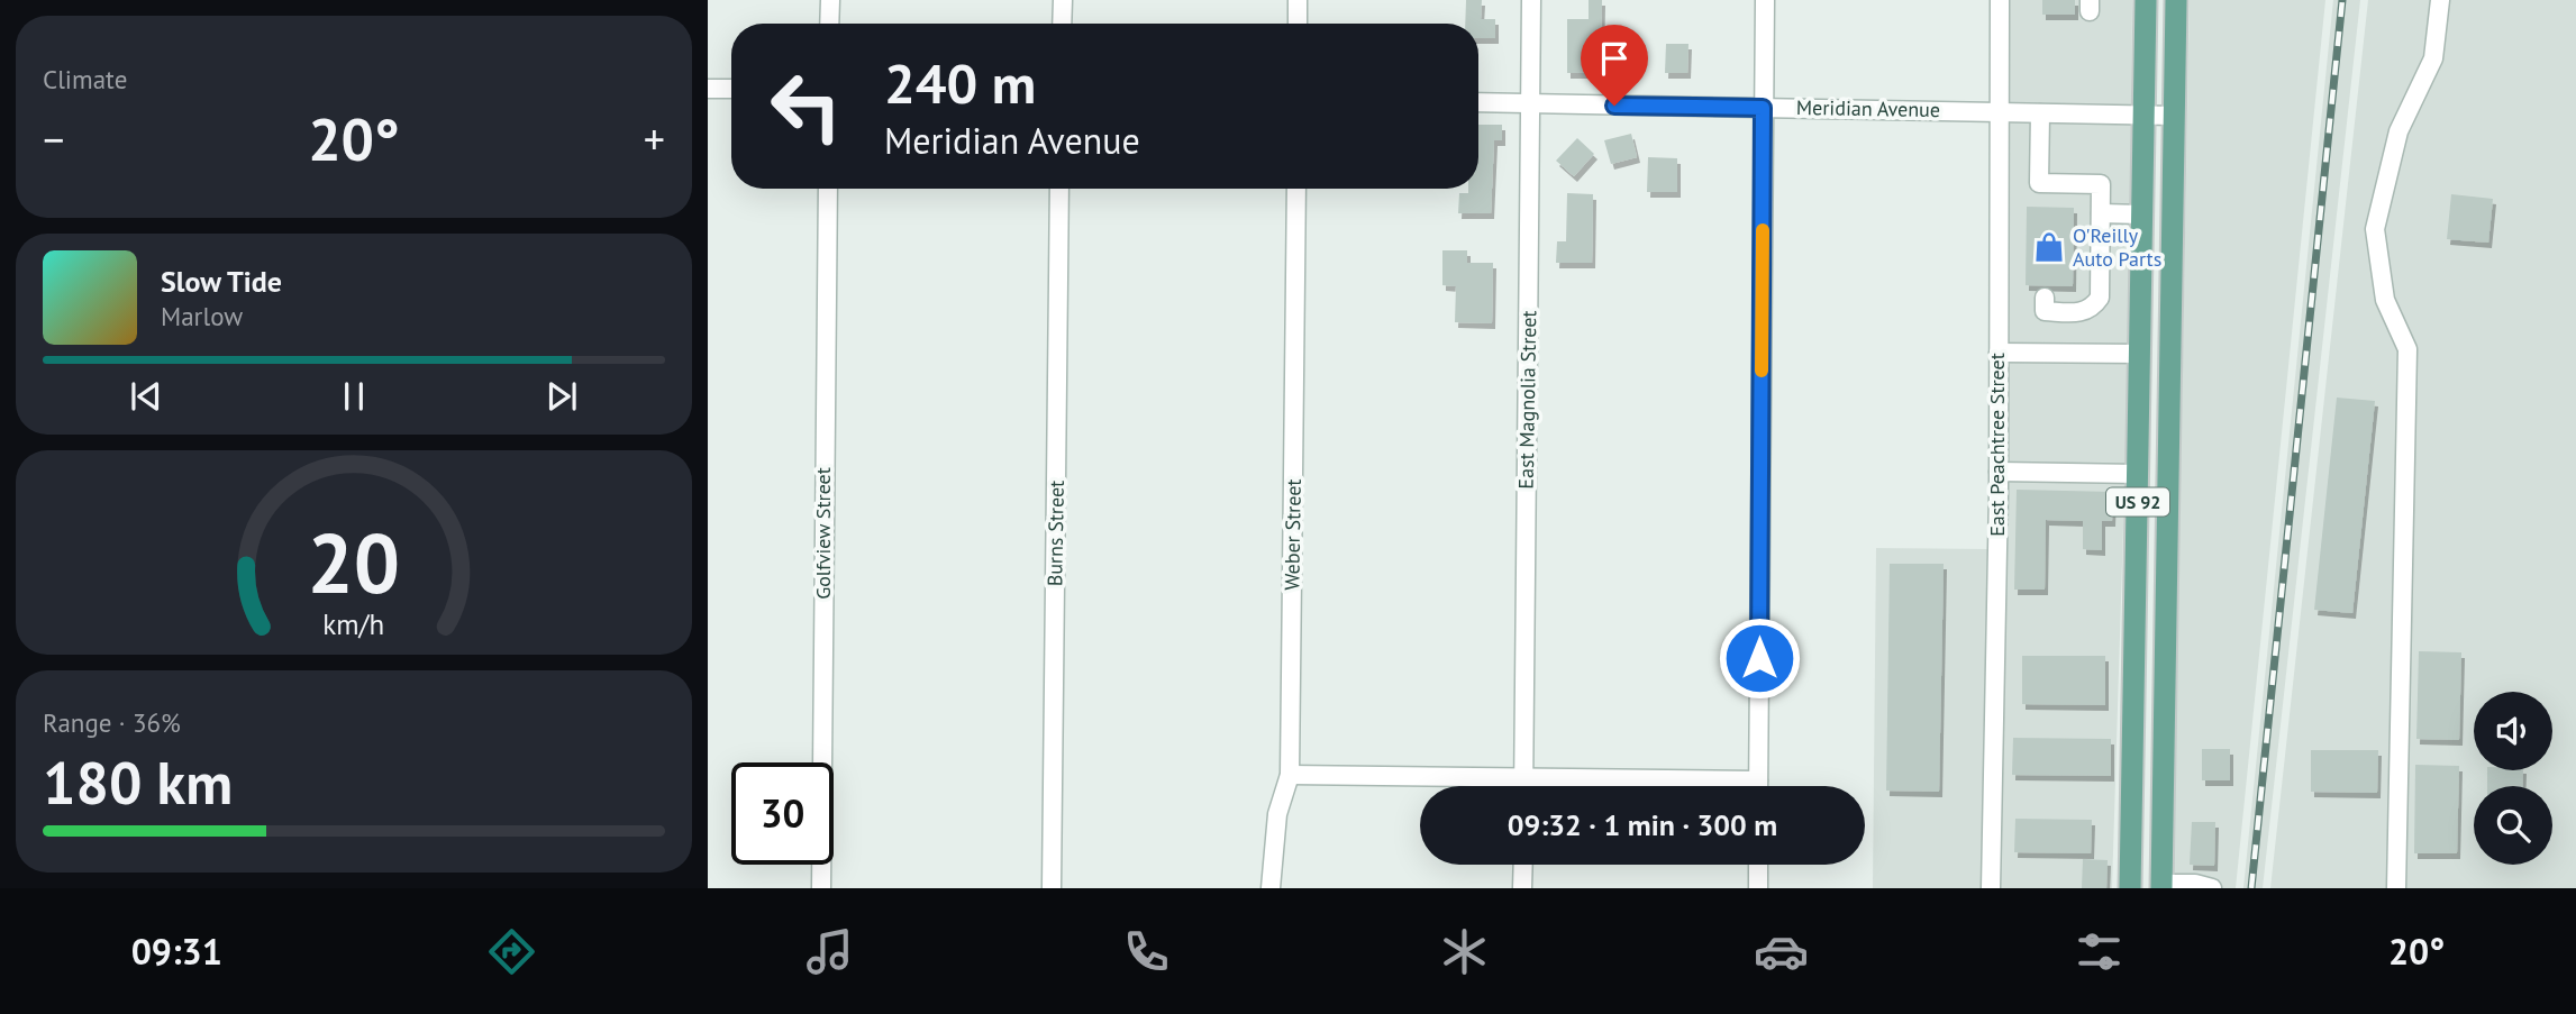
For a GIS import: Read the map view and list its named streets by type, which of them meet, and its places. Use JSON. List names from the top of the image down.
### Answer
{
  "streets": {
    "main road": ["US 92"],
    "street": [
      "Meridian Avenue",
      "East Magnolia Street",
      "East Peachtree Street",
      "Golfview Street",
      "Burns Street",
      "Weber Street"
    ]
  },
  "crossings": [
    ["Meridian Avenue", "East Magnolia Street"],
    ["Meridian Avenue", "East Peachtree Street"],
    ["Meridian Avenue", "US 92"]
  ],
  "places": {
    "shop": ["O'Reilly Auto Parts"]
  },
  "page": {
    "tile": [
      "Climate",
      ["Range · 36%", "180 km"]
    ],
    "turn": ["240 m", "Meridian Avenue"],
    "heat": ["−", "20°", "+"],
    "song": ["Slow Tide", "Marlow"],
    "limit": "30",
    "trip": "09:32 · 1 min · 300 m",
    "tabs": ["09:31", "20°"],
    "gauge": ["20", "km/h"]
  }
}
